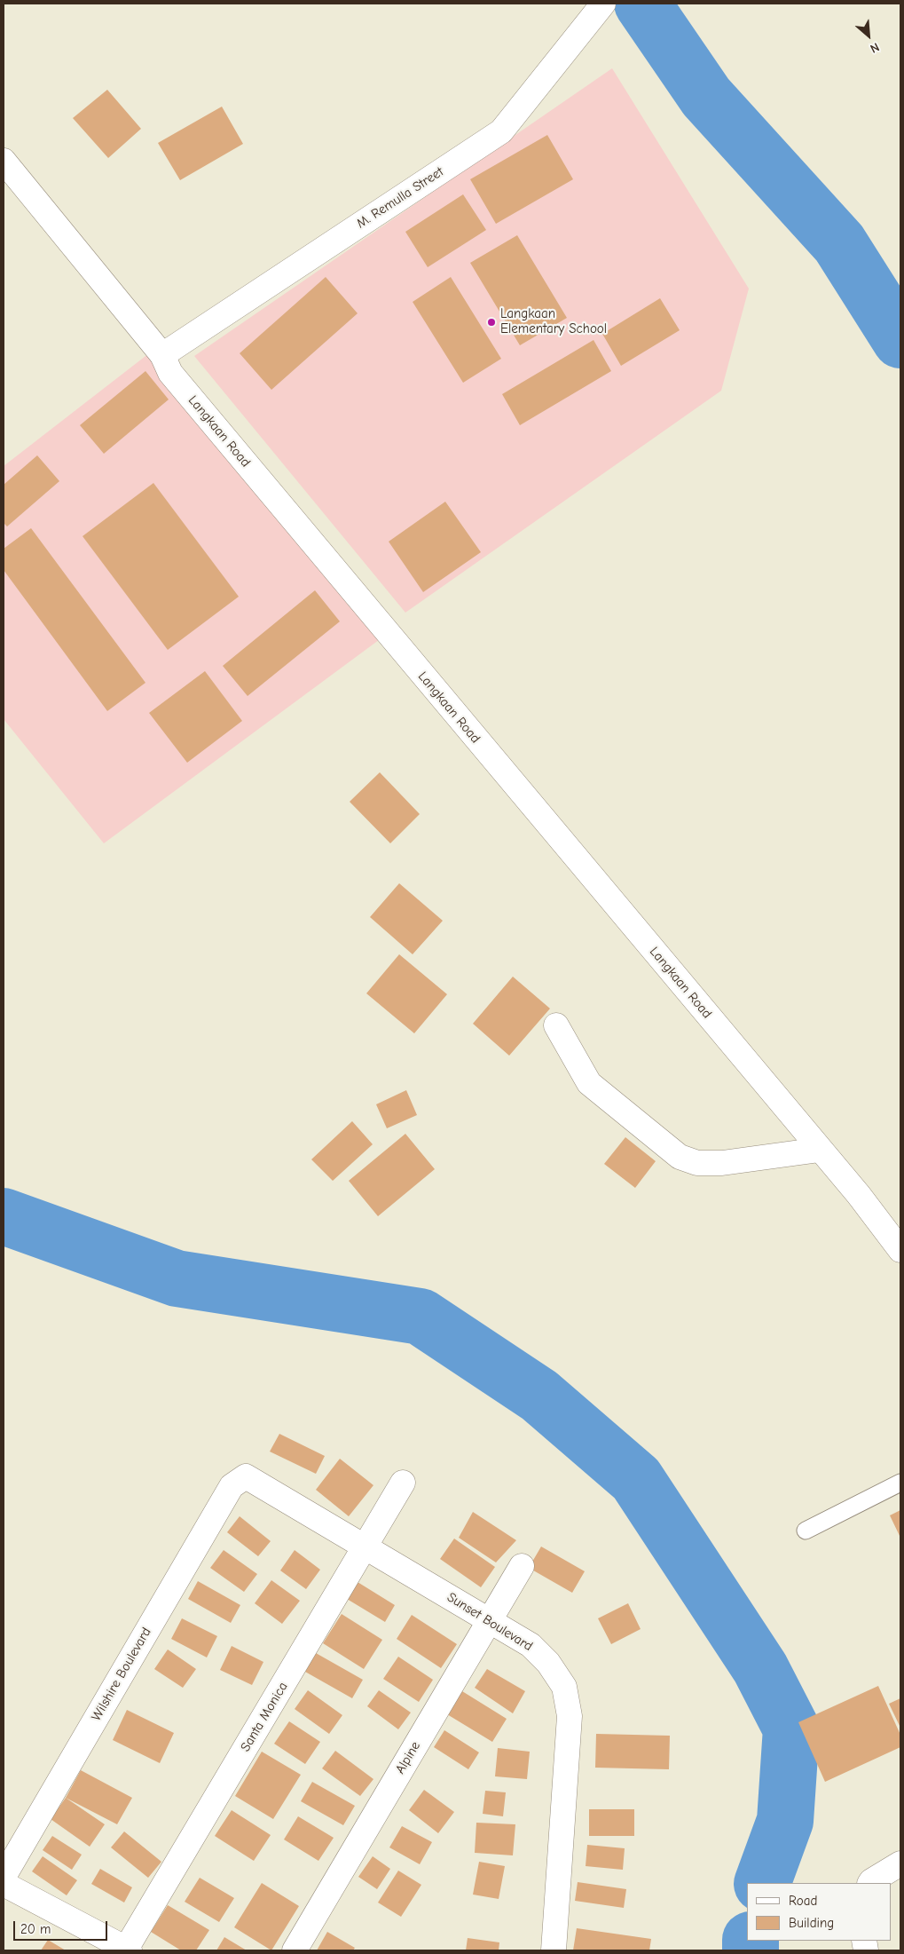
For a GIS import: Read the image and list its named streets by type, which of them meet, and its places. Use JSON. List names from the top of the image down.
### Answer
{
  "streets": {
    "street": [
      "M. Remulla Street",
      "Langkaan Road",
      "Sunset Boulevard",
      "Wilshire Boulevard",
      "Santa Monica",
      "Alpine"
    ]
  },
  "crossings": [
    ["M. Remulla Street", "Langkaan Road"],
    ["Sunset Boulevard", "Wilshire Boulevard"],
    ["Sunset Boulevard", "Santa Monica"],
    ["Sunset Boulevard", "Alpine"]
  ],
  "places": ["Langkaan Elementary School"],
  "legend": ["Road", "Building"],
  "scale_bar": "20 m",
  "north": "bottom right"
}
